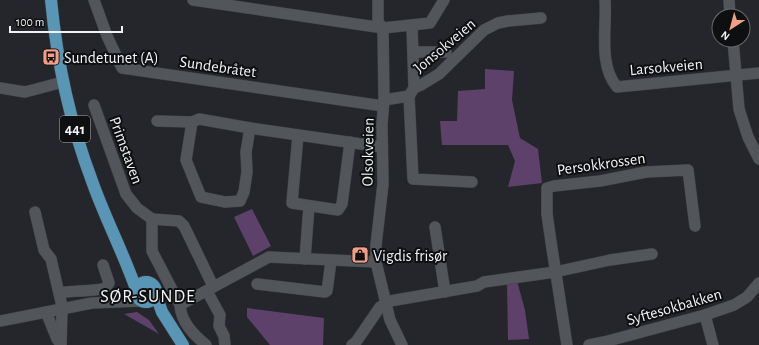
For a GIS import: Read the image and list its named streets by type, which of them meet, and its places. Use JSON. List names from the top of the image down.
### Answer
{
  "streets": {
    "main road": ["441"],
    "street": [
      "Jonsokveien",
      "Sundebråtet",
      "Larsokveien",
      "Primstaven",
      "Olsokveien",
      "Persokkrossen",
      "Syftesokbakken"
    ]
  },
  "crossings": [
    ["Jonsokveien", "Sundebråtet"],
    ["Jonsokveien", "Olsokveien"],
    ["Sundebråtet", "Olsokveien"]
  ],
  "districts": ["SØR-SUNDE"],
  "places": {
    "bus stop": ["Sundetunet (A)"],
    "shop": ["Vigdis frisør"]
  },
  "scale_bar": "100 m",
  "north": "bottom left"
}
